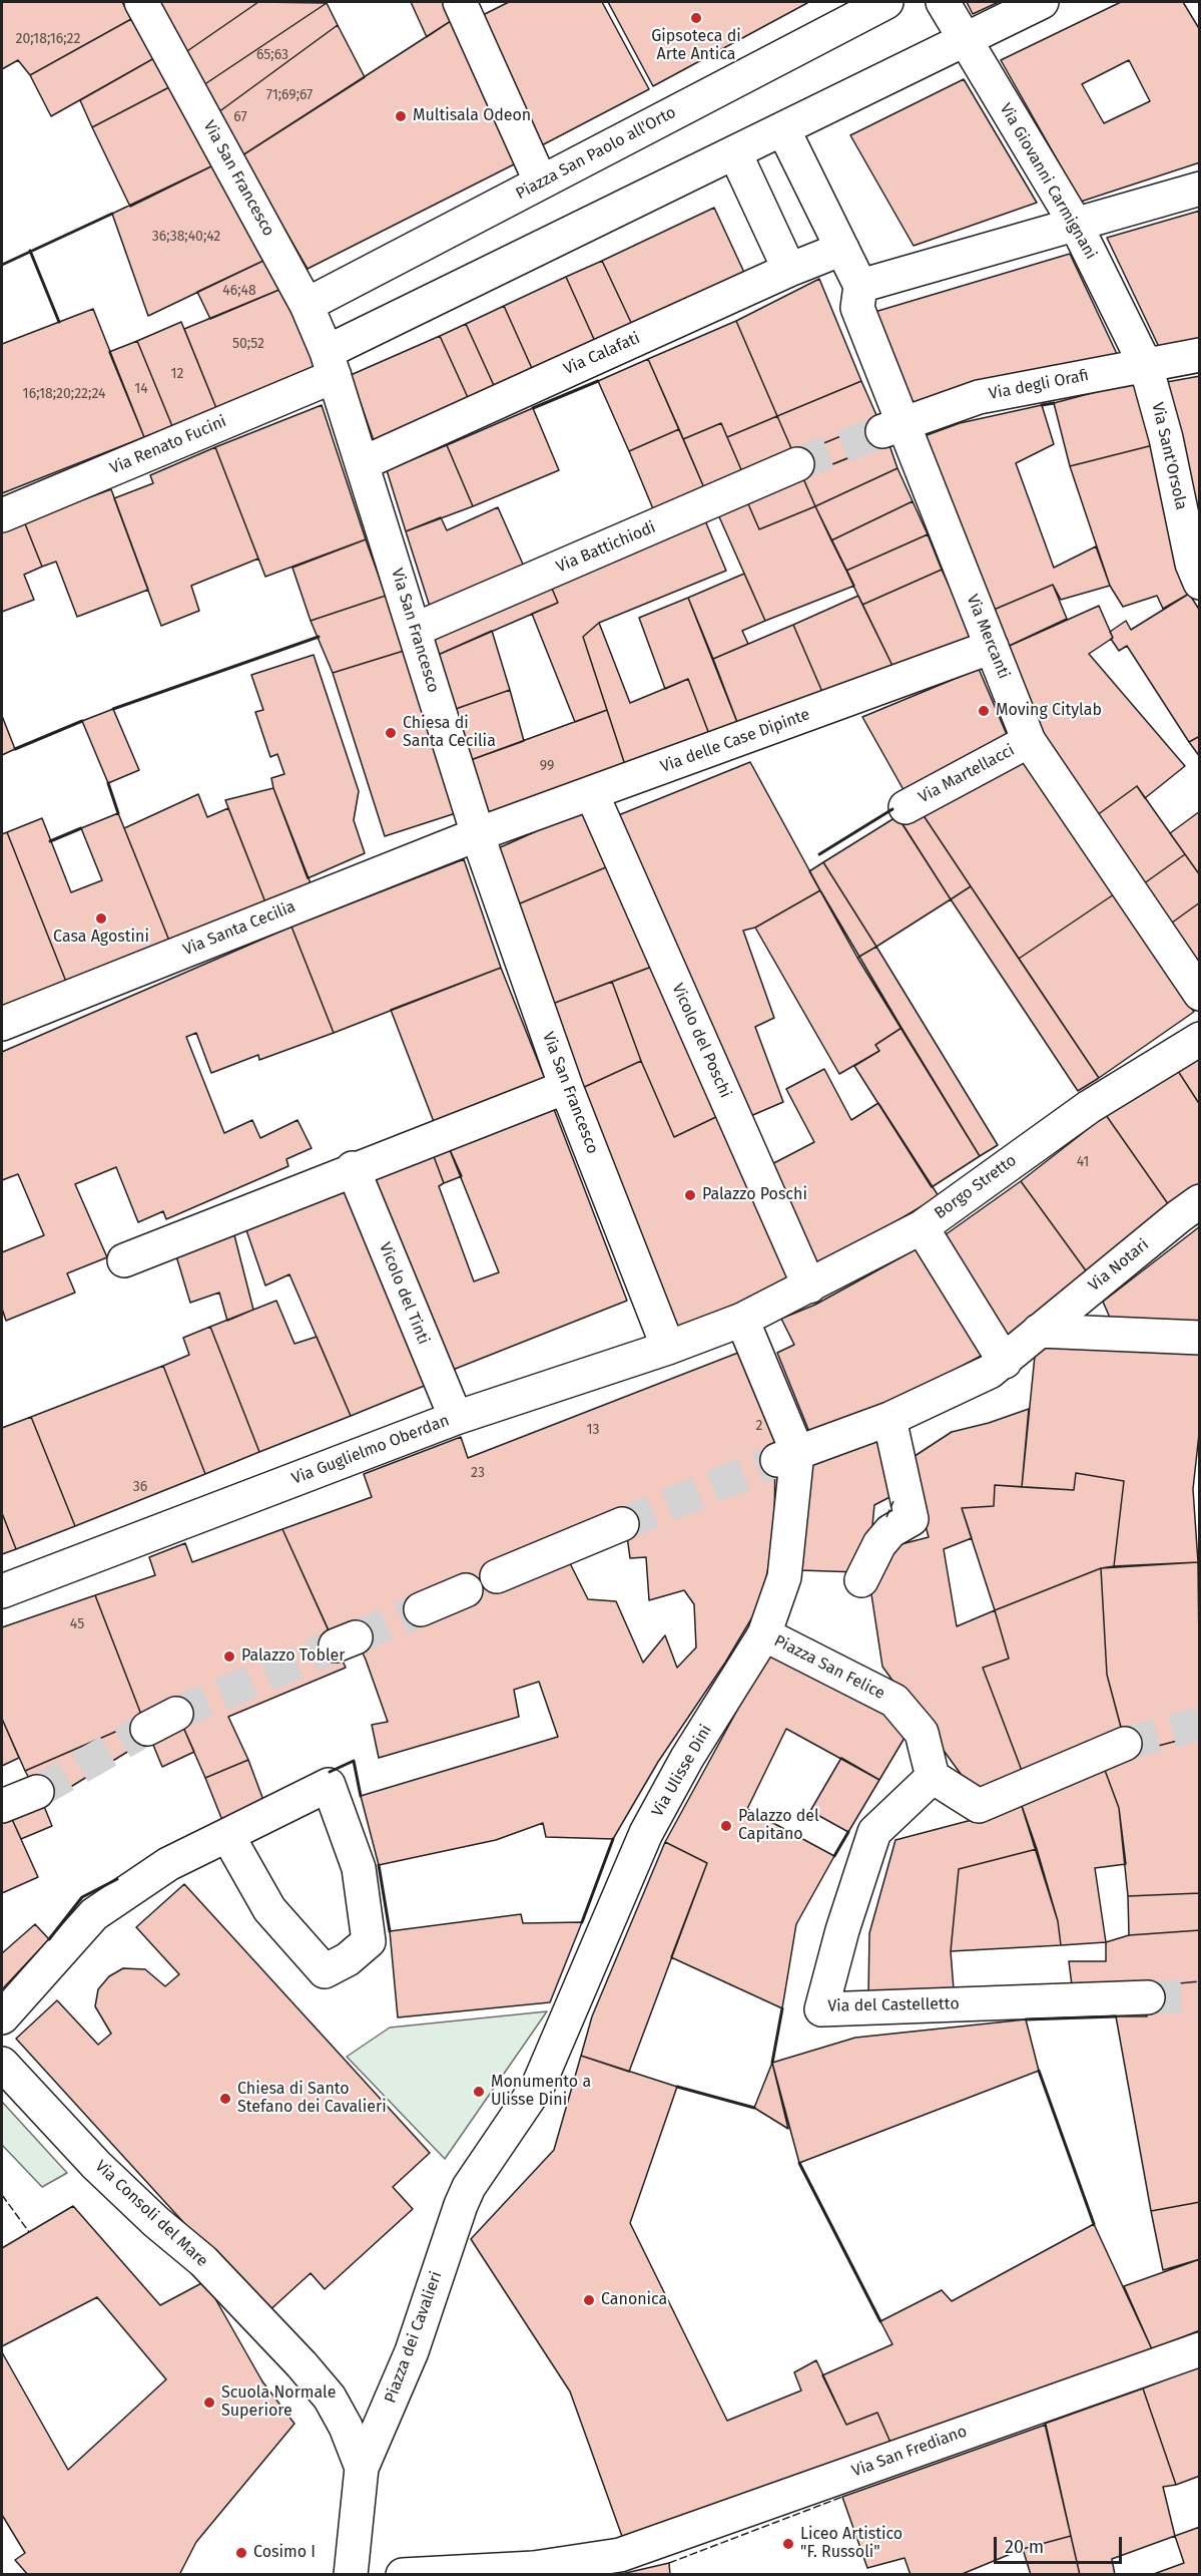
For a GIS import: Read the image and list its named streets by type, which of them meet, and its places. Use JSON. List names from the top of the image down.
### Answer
{
  "streets": {
    "street": [
      "Piazza San Paolo all'Orto",
      "Via San Francesco",
      "Via Giovanni Carmignani",
      "Via Calafati",
      "Via degli Orafi",
      "Via Renato Fucini",
      "Via Sant'Orsola",
      "Via Battichiodi",
      "Via Mercanti",
      "Via delle Case Dipinte",
      "Via Martellacci",
      "Via Santa Cecilia",
      "Vicolo del Poschi",
      "Borgo Stretto",
      "Via Notari",
      "Vicolo del Tinti",
      "Via Guglielmo Oberdan",
      "Piazza San Felice",
      "Via Ulisse Dini",
      "Via del Castelletto",
      "Via Consoli del Mare",
      "Piazza dei Cavalieri",
      "Via San Frediano"
    ]
  },
  "crossings": [
    ["Piazza San Paolo all'Orto", "Via San Francesco"],
    ["Via San Francesco", "Via Calafati"],
    ["Via San Francesco", "Via Renato Fucini"],
    ["Via San Francesco", "Via Battichiodi"],
    ["Via San Francesco", "Via delle Case Dipinte"],
    ["Via San Francesco", "Via Santa Cecilia"],
    ["Via San Francesco", "Via Guglielmo Oberdan"],
    ["Via Giovanni Carmignani", "Via degli Orafi"],
    ["Via Giovanni Carmignani", "Via Sant'Orsola"],
    ["Via Calafati", "Via Mercanti"],
    ["Via degli Orafi", "Via Sant'Orsola"],
    ["Via degli Orafi", "Via Mercanti"],
    ["Via Mercanti", "Via delle Case Dipinte"],
    ["Via Mercanti", "Via Martellacci"],
    ["Via delle Case Dipinte", "Via Santa Cecilia"],
    ["Via delle Case Dipinte", "Vicolo del Poschi"],
    ["Vicolo del Poschi", "Borgo Stretto"],
    ["Borgo Stretto", "Via Guglielmo Oberdan"],
    ["Borgo Stretto", "Via Ulisse Dini"],
    ["Via Notari", "Via Ulisse Dini"],
    ["Vicolo del Tinti", "Via Guglielmo Oberdan"],
    ["Via Guglielmo Oberdan", "Via Ulisse Dini"],
    ["Piazza San Felice", "Via Ulisse Dini"],
    ["Piazza San Felice", "Via del Castelletto"],
    ["Via Ulisse Dini", "Piazza dei Cavalieri"],
    ["Via Consoli del Mare", "Piazza dei Cavalieri"]
  ],
  "places": [
    "Gipsoteca di Arte Antica",
    "Multisala Odeon",
    "Moving Citylab",
    "Chiesa di Santa Cecilia",
    "Casa Agostini",
    "Palazzo Poschi",
    "Palazzo Tobler",
    "Palazzo del Capitano",
    "Monumento a Ulisse Dini",
    "Chiesa di Santo Stefano dei Cavalieri",
    "Canonica",
    "Scuola Normale Superiore",
    "Liceo Artistico \"F. Russoli\"",
    "Cosimo I"
  ],
  "house_numbers": [
    "20;18;16;22",
    "65;63",
    "71;69;67",
    "67",
    "36;38;40;42",
    "46;48",
    "50;52",
    "12",
    "14",
    "16;18;20;22;24",
    "99",
    "41",
    "2",
    "13",
    "23",
    "36",
    "45"
  ],
  "scale_bar": "20 m"
}
